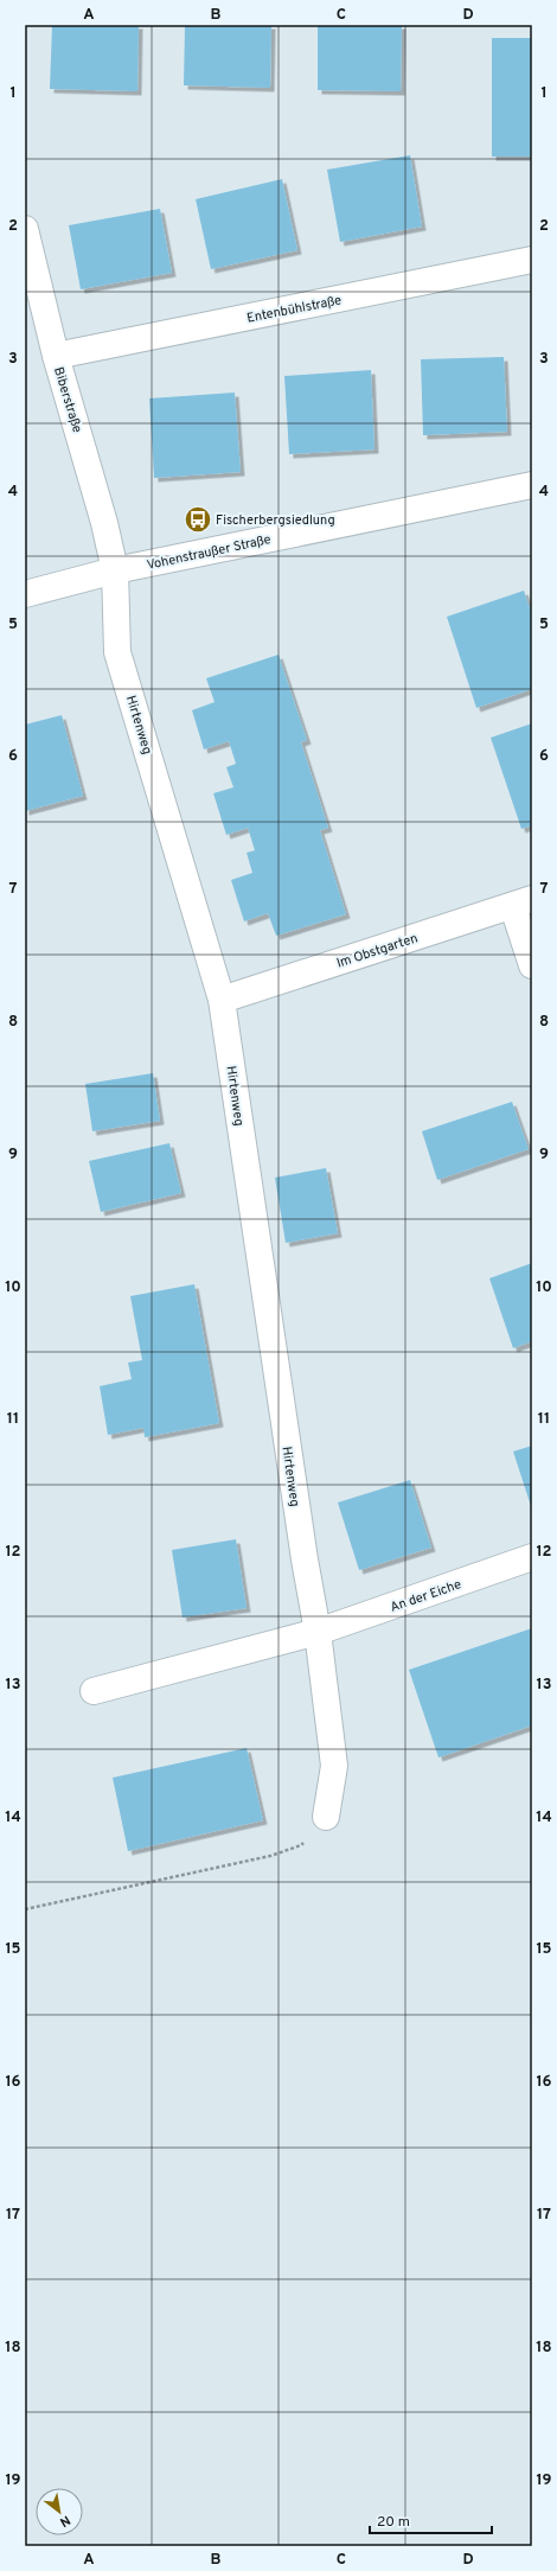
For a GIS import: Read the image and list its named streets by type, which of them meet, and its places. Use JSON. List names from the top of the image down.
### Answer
{
  "streets": {
    "street": [
      "Entenbühlstraße",
      "Biberstraße",
      "Vohenstraußer Straße",
      "Hirtenweg",
      "Im Obstgarten",
      "An der Eiche"
    ]
  },
  "crossings": [
    ["Entenbühlstraße", "Biberstraße"],
    ["Biberstraße", "Vohenstraußer Straße"],
    ["Biberstraße", "Hirtenweg"],
    ["Vohenstraußer Straße", "Hirtenweg"],
    ["Hirtenweg", "Im Obstgarten"],
    ["Hirtenweg", "An der Eiche"]
  ],
  "places": {
    "bus stop": ["Fischerbergsiedlung"]
  },
  "scale_bar": "20 m",
  "north": "bottom right",
  "grid": {
    "columns": [
      "A",
      "B",
      "C",
      "D"
    ],
    "rows": [
      "1",
      "2",
      "3",
      "4",
      "5",
      "6",
      "7",
      "8",
      "9",
      "10",
      "11",
      "12",
      "13",
      "14",
      "15",
      "16",
      "17",
      "18",
      "19"
    ]
  }
}
